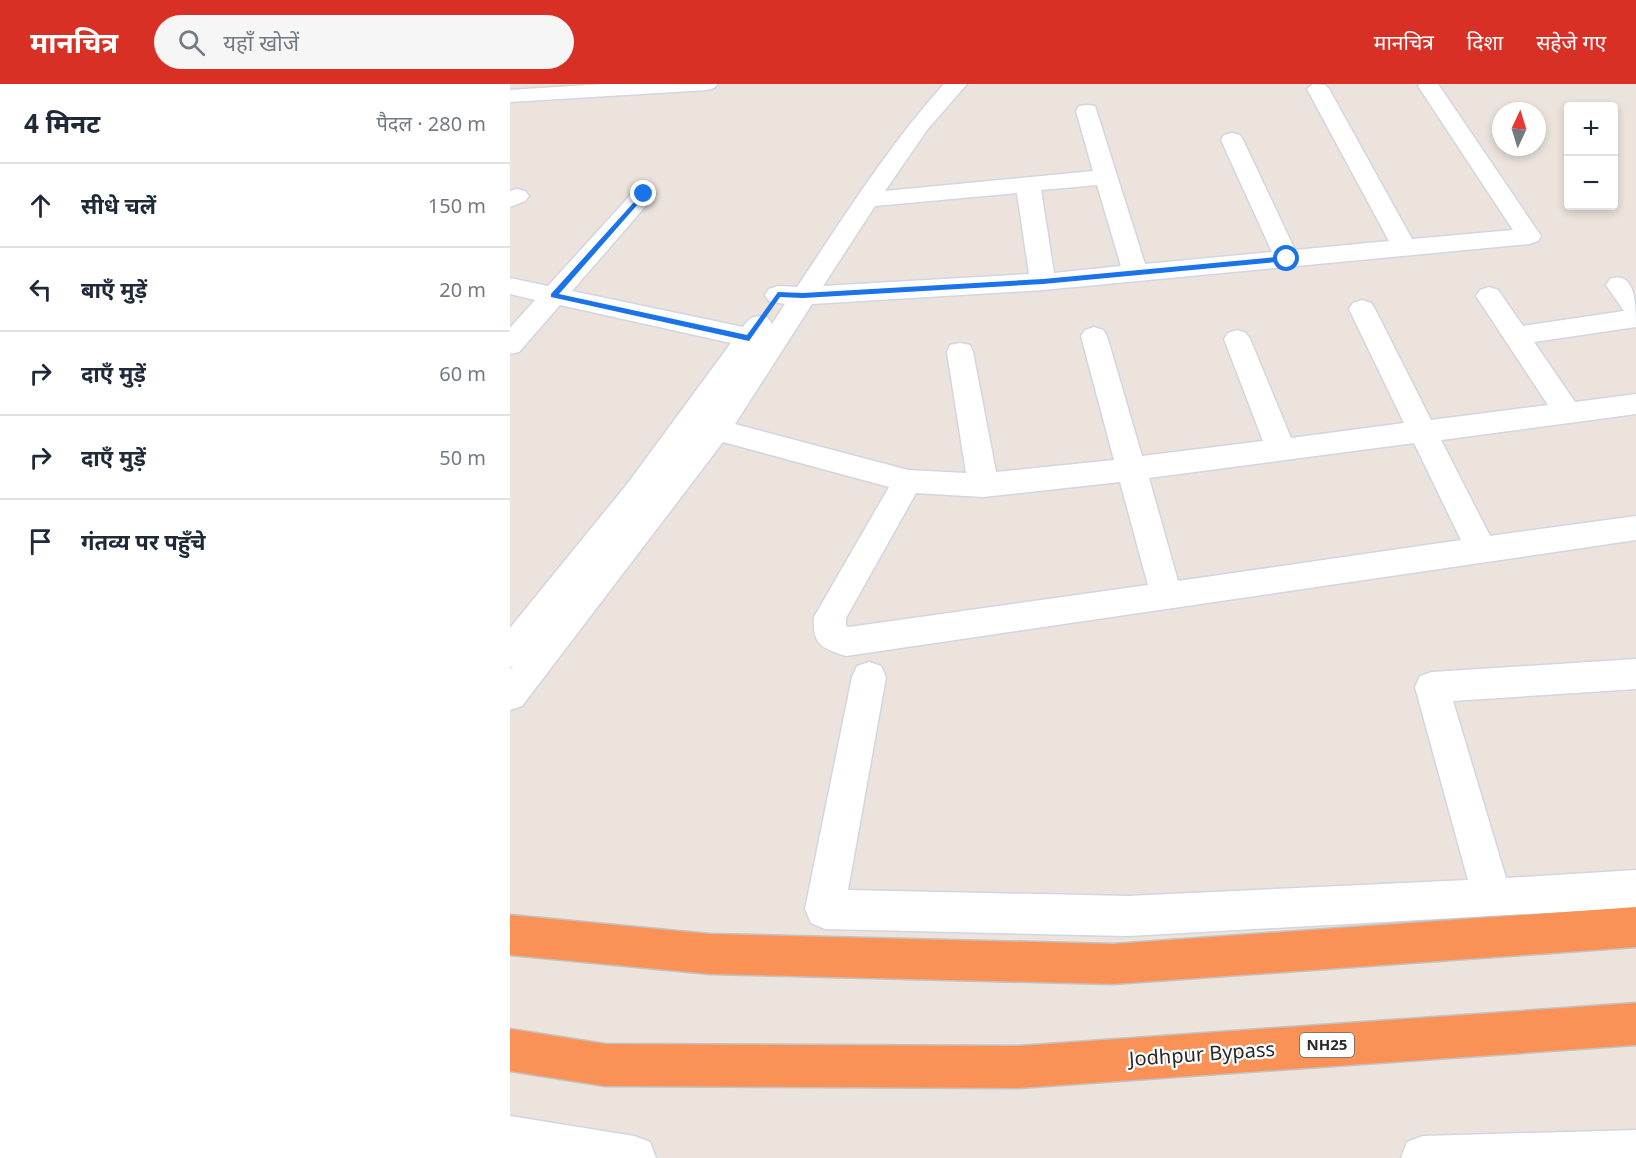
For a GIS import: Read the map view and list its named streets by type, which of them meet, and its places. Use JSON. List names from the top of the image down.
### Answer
{
  "streets": {
    "highway": ["NH25", "Jodhpur Bypass"]
  },
  "north": "top",
  "page": {
    "header": "मानचित्र",
    "search": "यहाँ खोजें",
    "nav": ["मानचित्र", "दिशा", "सहेजे गए"],
    "heading": ["4 मिनट", "पैदल · 280 m"],
    "map_buttons": ["+", "−"],
    "list": [
      ["सीधे चलें", "150 m"],
      ["बाएँ मुड़ें", "20 m"],
      ["दाएँ मुड़ें", "60 m"],
      ["दाएँ मुड़ें", "50 m"],
      "गंतव्य पर पहुँचे"
    ]
  }
}
